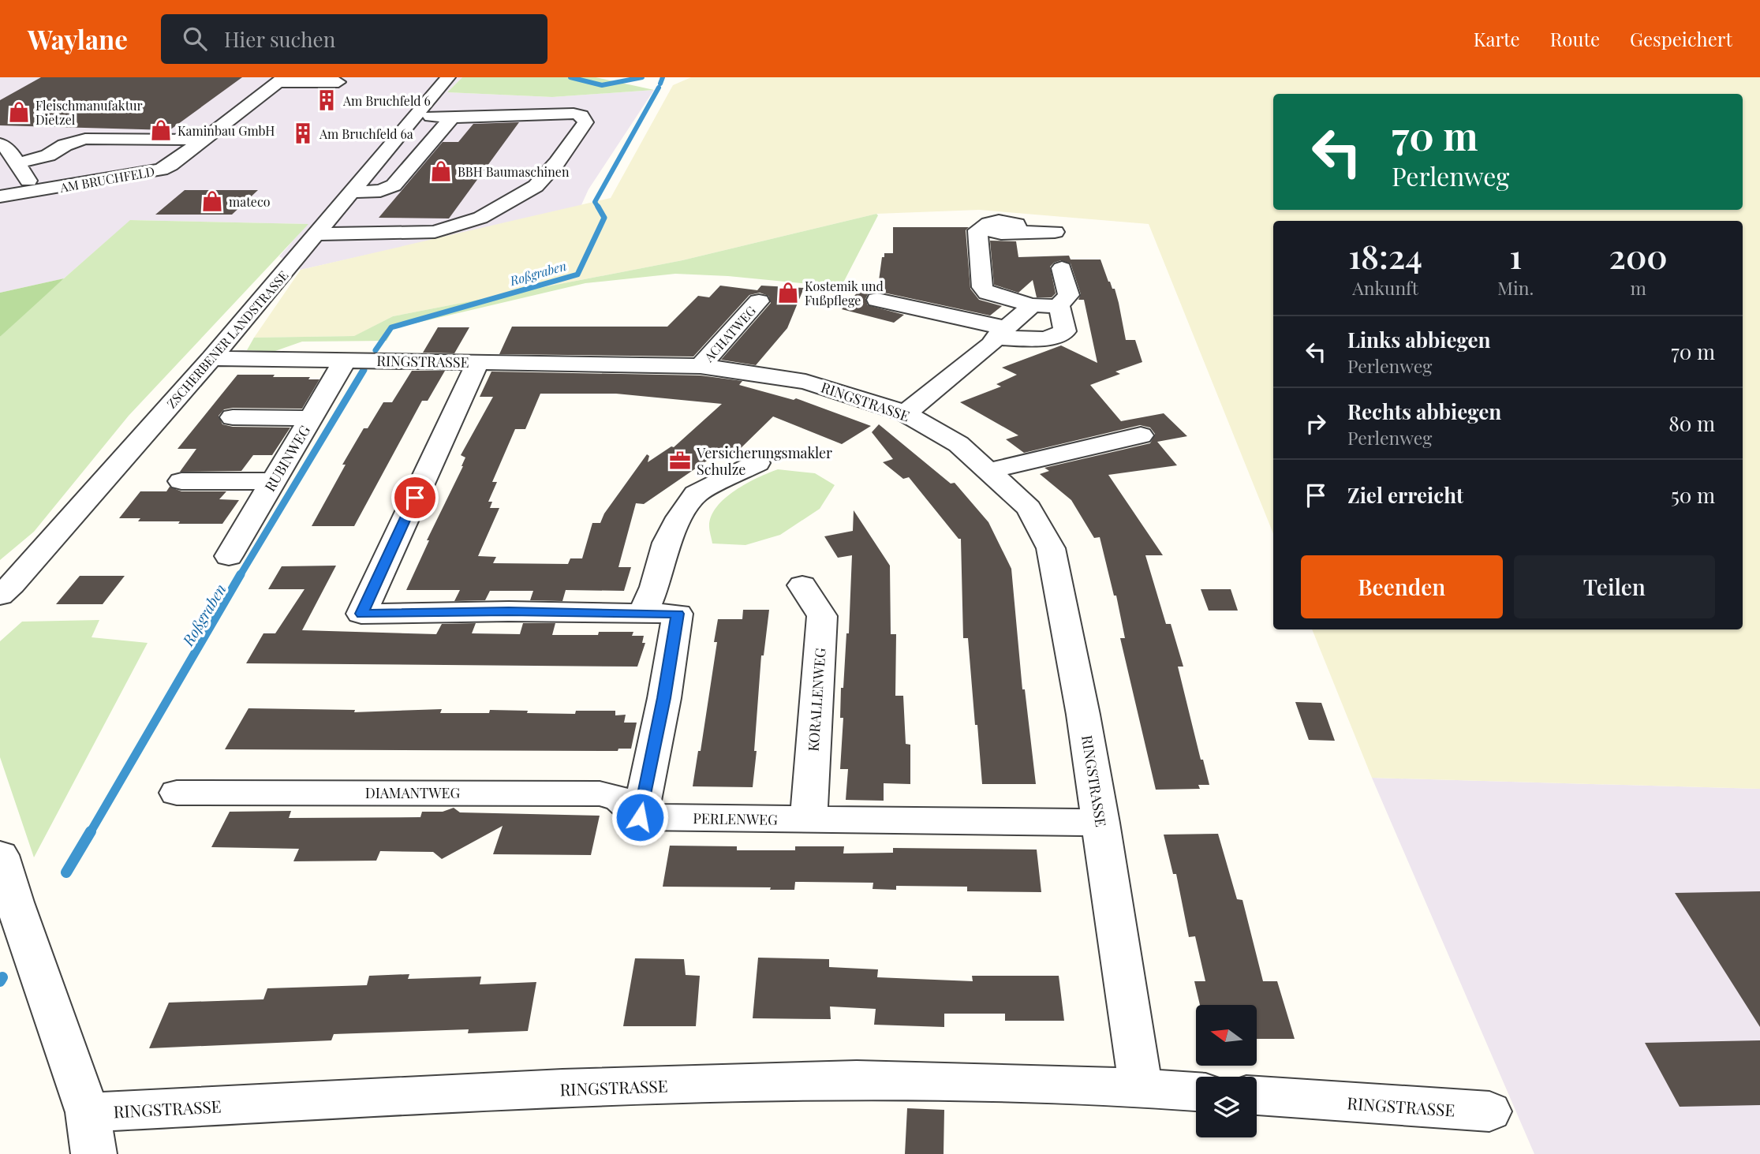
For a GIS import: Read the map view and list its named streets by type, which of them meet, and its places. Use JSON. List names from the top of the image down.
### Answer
{
  "streets": {
    "street": [
      "AM BRUCHFELD",
      "ACHATWEG",
      "ZSCHERBENER LANDSTRASSE",
      "RINGSTRASSE",
      "RUBINWEG",
      "KORALLENWEG",
      "DIAMANTWEG",
      "PERLENWEG"
    ]
  },
  "crossings": [
    ["ACHATWEG", "RINGSTRASSE"],
    ["ZSCHERBENER LANDSTRASSE", "RINGSTRASSE"],
    ["RINGSTRASSE", "RUBINWEG"],
    ["RINGSTRASSE", "PERLENWEG"],
    ["KORALLENWEG", "PERLENWEG"],
    ["DIAMANTWEG", "PERLENWEG"]
  ],
  "water": ["Roßgraben"],
  "places": {
    "building": ["Am Bruchfeld 6", "Am Bruchfeld 6a"],
    "shop": [
      "Fleischmanufaktur Dietzel",
      "Kaminbau GmbH",
      "BBH Baumaschinen",
      "mateco",
      "Kostemik und Fußpflege"
    ],
    "office": ["Versicherungsmakler Schulze"]
  },
  "north": "left",
  "page": {
    "header": "Waylane",
    "search": "Hier suchen",
    "nav": ["Karte", "Route", "Gespeichert"],
    "turn": ["70 m", "Perlenweg"],
    "eta": [
      "18:24",
      "Ankunft",
      "1",
      "Min.",
      "200",
      "m"
    ],
    "list": [
      {
        "name": "Links abbiegen",
        "note": "Perlenweg",
        "value": "70 m"
      },
      {
        "name": "Rechts abbiegen",
        "note": "Perlenweg",
        "value": "80 m"
      },
      {
        "name": "Ziel erreicht",
        "value": "50 m"
      }
    ],
    "buttons": ["Beenden", "Teilen"]
  }
}
